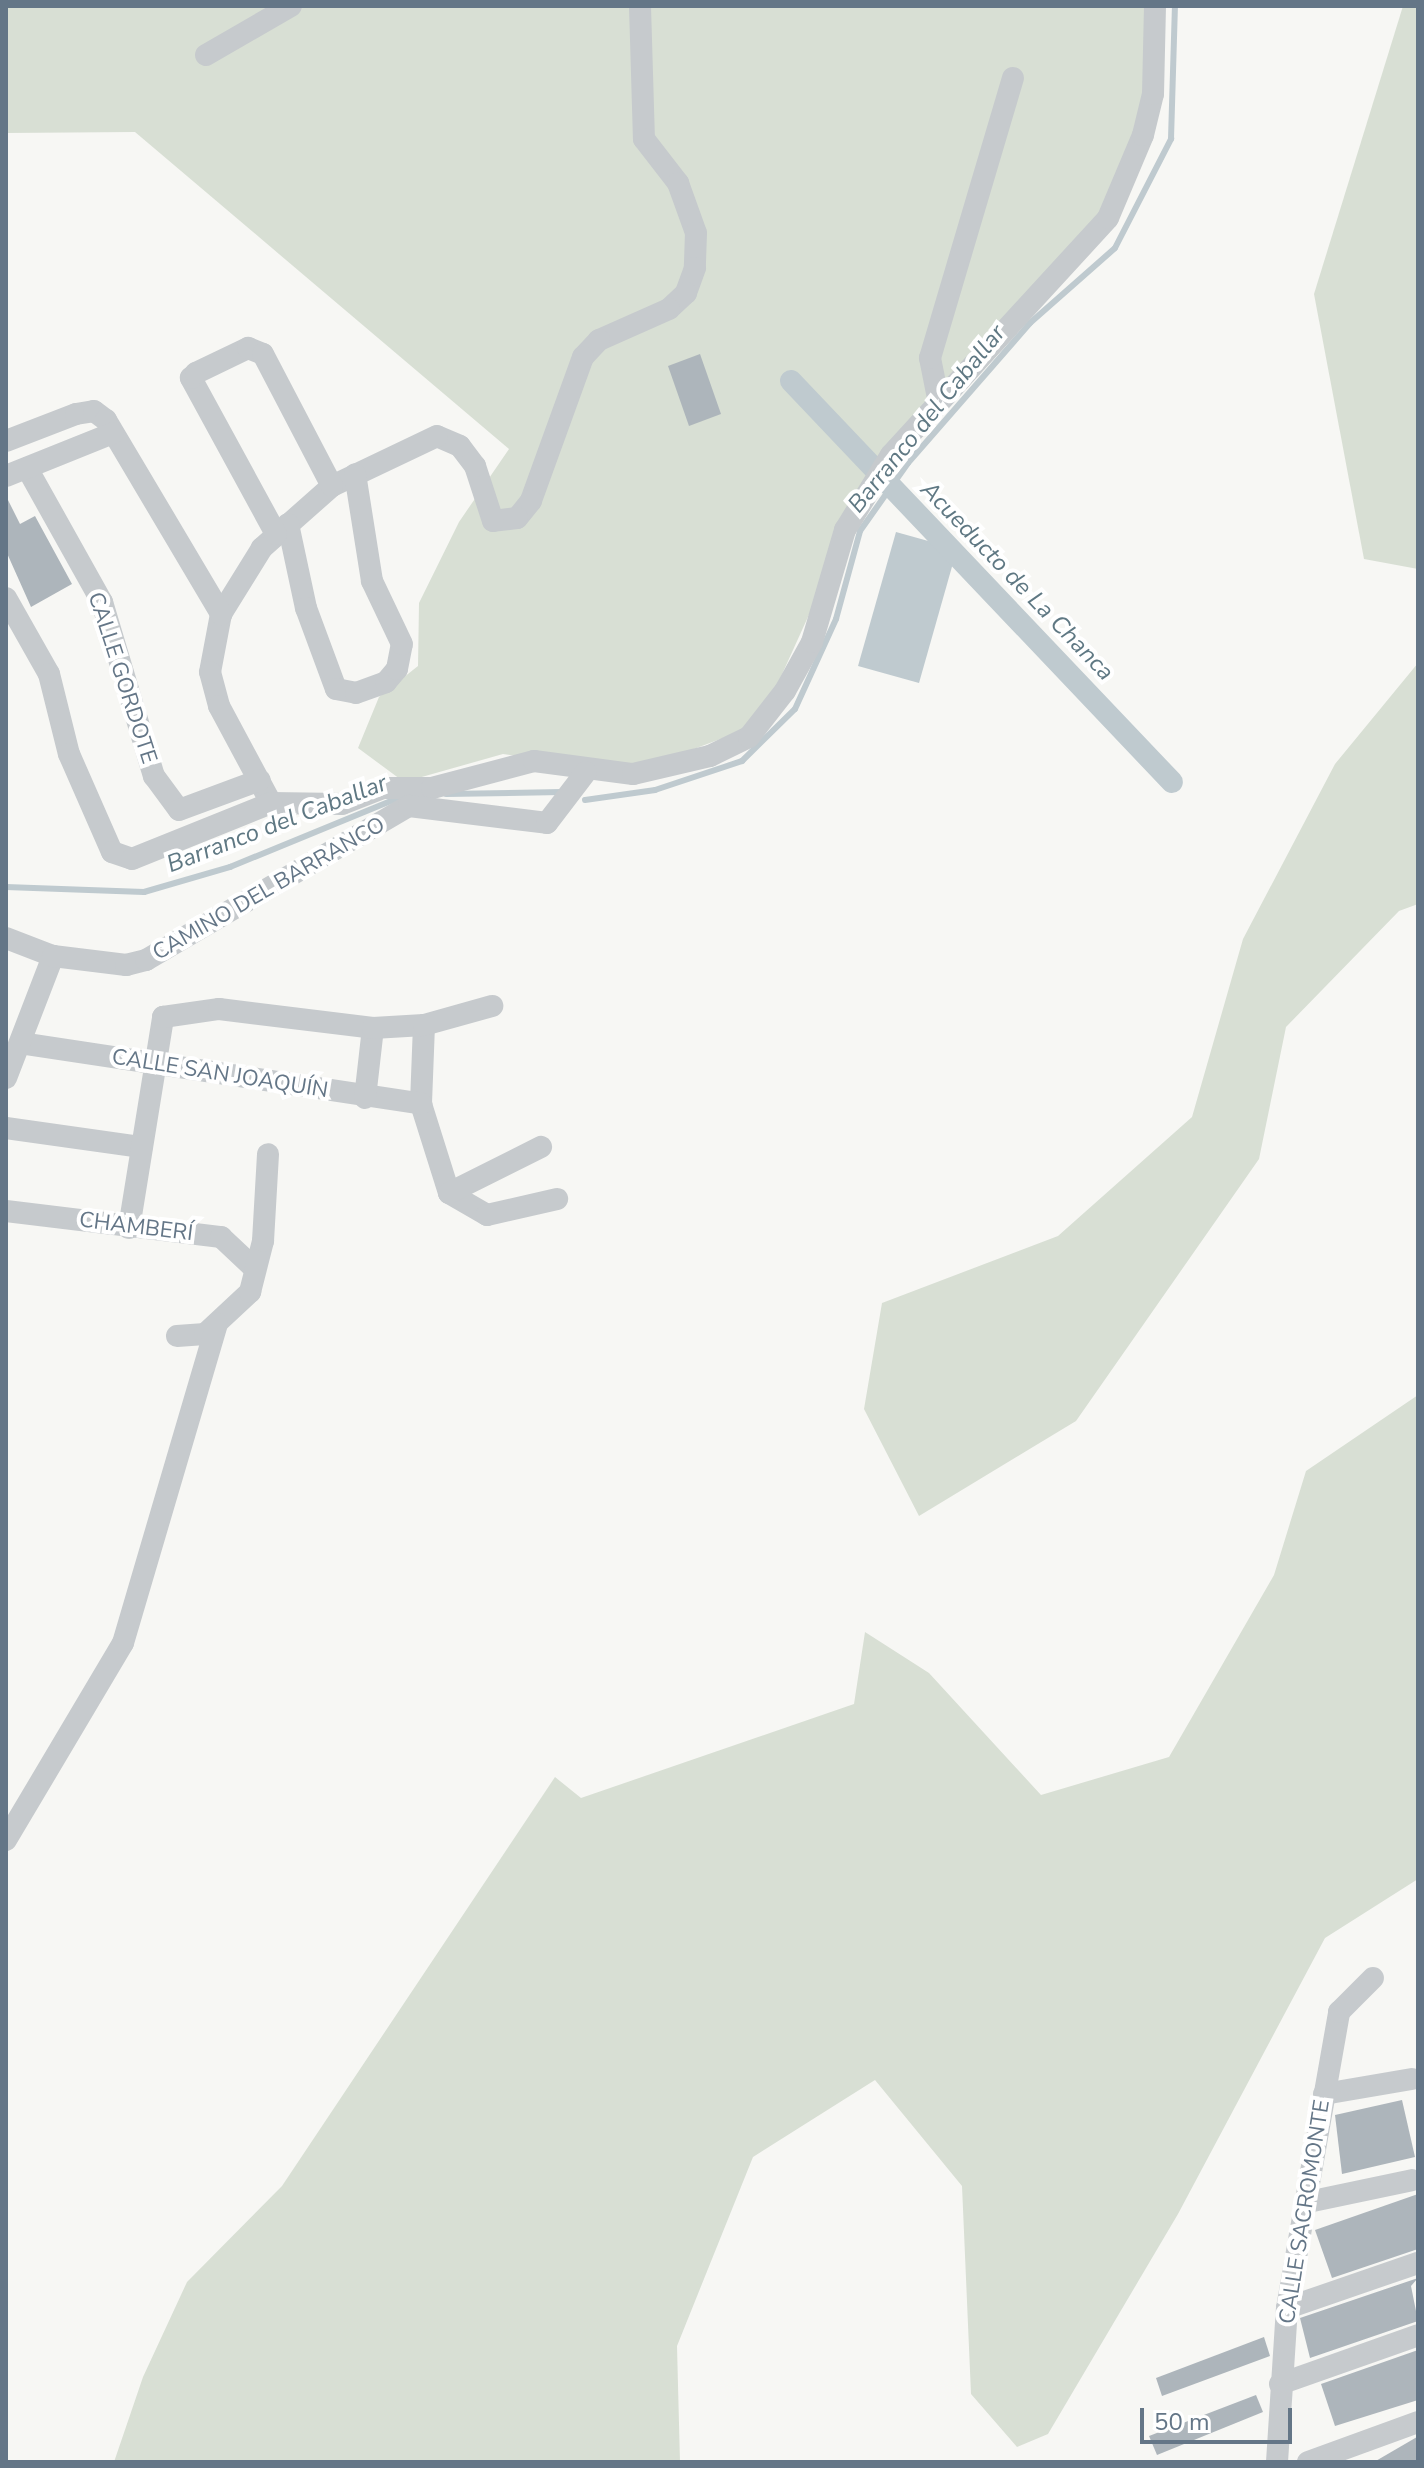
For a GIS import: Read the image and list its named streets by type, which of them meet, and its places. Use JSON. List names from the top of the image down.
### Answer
{
  "streets": {
    "street": [
      "CALLE GORDOTE",
      "CAMINO DEL BARRANCO",
      "CALLE SAN JOAQUÍN",
      "CHAMBERÍ",
      "CALLE SACROMONTE"
    ]
  },
  "water": ["Barranco del Caballar", "Acueducto de La Chanca"],
  "scale_bar": "50 m"
}
